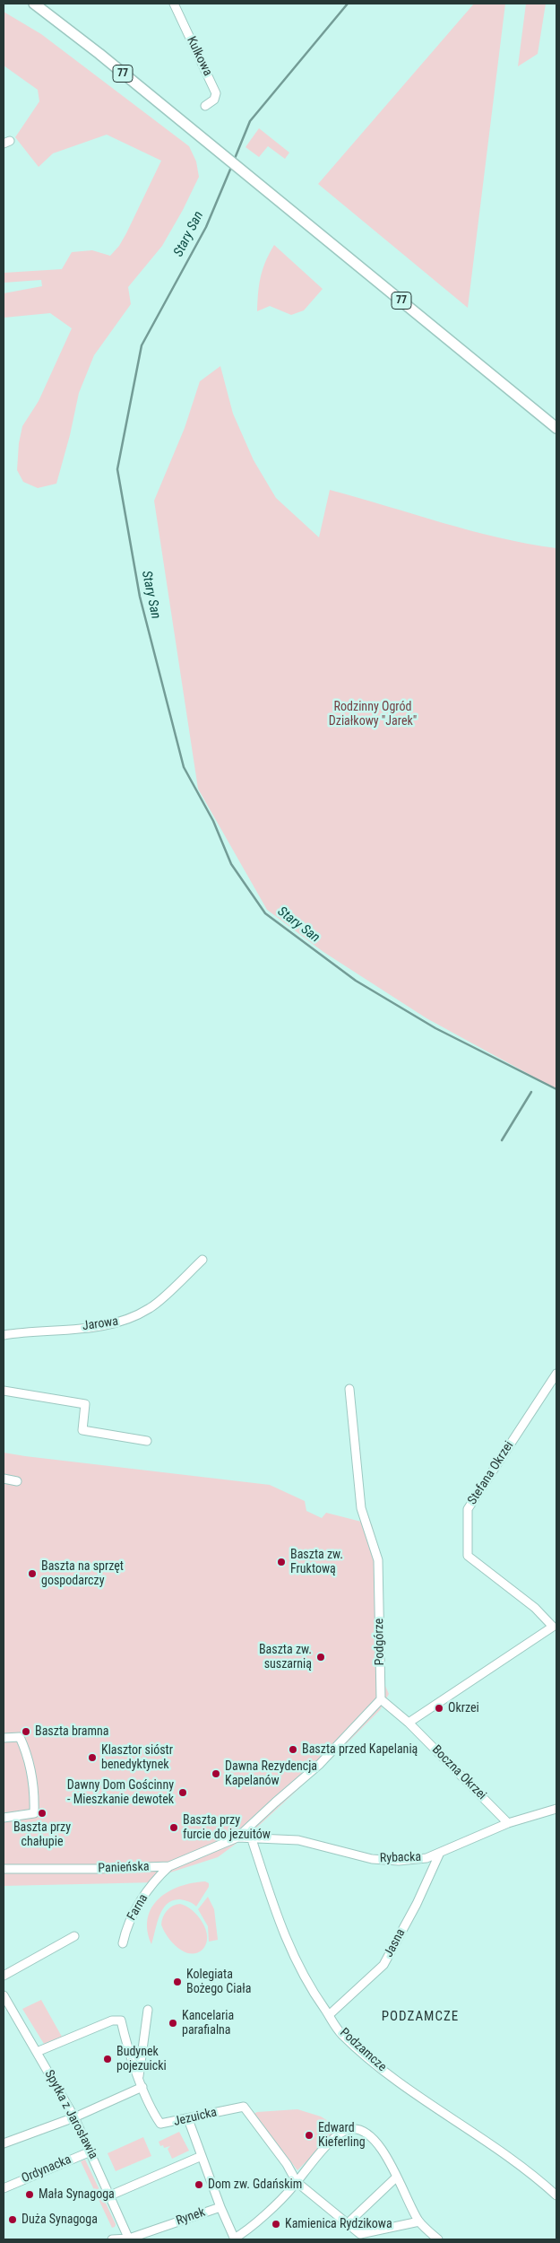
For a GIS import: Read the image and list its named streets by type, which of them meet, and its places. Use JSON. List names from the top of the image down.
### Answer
{
  "streets": {
    "main road": ["77"],
    "street": [
      "Kulkowa",
      "Jarowa",
      "Stefana Okrzei",
      "Podgórze",
      "Boczna Okrzei",
      "Rybacka",
      "Panieńska",
      "Farna",
      "Jasna",
      "Podzamcze",
      "Spytka z Jarosławia",
      "Jezuicka",
      "Ordynacka",
      "Rynek"
    ]
  },
  "crossings": [
    ["Stefana Okrzei", "Boczna Okrzei"],
    ["Boczna Okrzei", "Rybacka"],
    ["Rybacka", "Panieńska"],
    ["Rybacka", "Jasna"],
    ["Rybacka", "Podzamcze"],
    ["Panieńska", "Farna"],
    ["Jasna", "Podzamcze"],
    ["Spytka z Jarosławia", "Ordynacka"],
    ["Spytka z Jarosławia", "Rynek"]
  ],
  "districts": ["PODZAMCZE"],
  "water": ["Stary San"],
  "parks": ["Rodzinny Ogród Działkowy \"Jarek\""],
  "places": [
    "Baszta zw. Fruktową",
    "Baszta na sprzęt gospodarczy",
    "Baszta zw. suszarnią",
    "Okrzei",
    "Baszta bramna",
    "Baszta przed Kapelanią",
    "Klasztor sióstr benedyktynek",
    "Dawna Rezydencja Kapelanów",
    "Dawny Dom Gościnny - Mieszkanie dewotek",
    "Baszta przy chałupie",
    "Baszta przy furcie do jezuitów",
    "Kolegiata Bożego Ciała",
    "Kancelaria parafialna",
    "Budynek pojezuicki",
    "Edward Kieferling",
    "Dom zw. Gdańskim",
    "Mała Synagoga",
    "Duża Synagoga",
    "Kamienica Rydzikowa"
  ]
}
